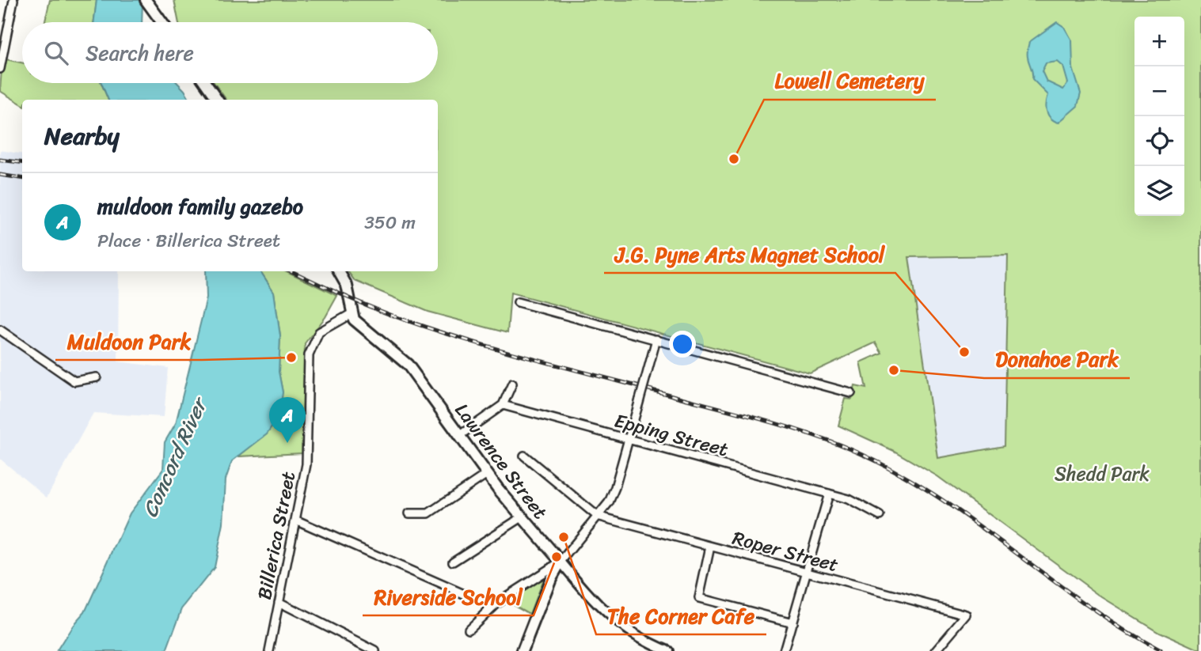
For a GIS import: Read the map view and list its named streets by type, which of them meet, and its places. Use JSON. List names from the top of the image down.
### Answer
{
  "streets": {
    "main road": ["Lawrence Street"],
    "street": ["Epping Street", "Billerica Street", "Roper Street"]
  },
  "crossings": [
    ["Lawrence Street", "Billerica Street"]
  ],
  "water": ["Concord River"],
  "parks": ["Shedd Park"],
  "places": [
    "Lowell Cemetery",
    "J.G. Pyne Arts Magnet School",
    "Muldoon Park",
    "Donahoe Park",
    "The Corner Cafe",
    "Riverside School"
  ],
  "page": {
    "map_buttons": ["+", "−"],
    "search": "Search here",
    "heading": "Nearby",
    "list": [
      {
        "mark": "A",
        "name": "muldoon family gazebo",
        "note": "Place · Billerica Street",
        "value": "350 m"
      }
    ],
    "pins": "A"
  }
}
